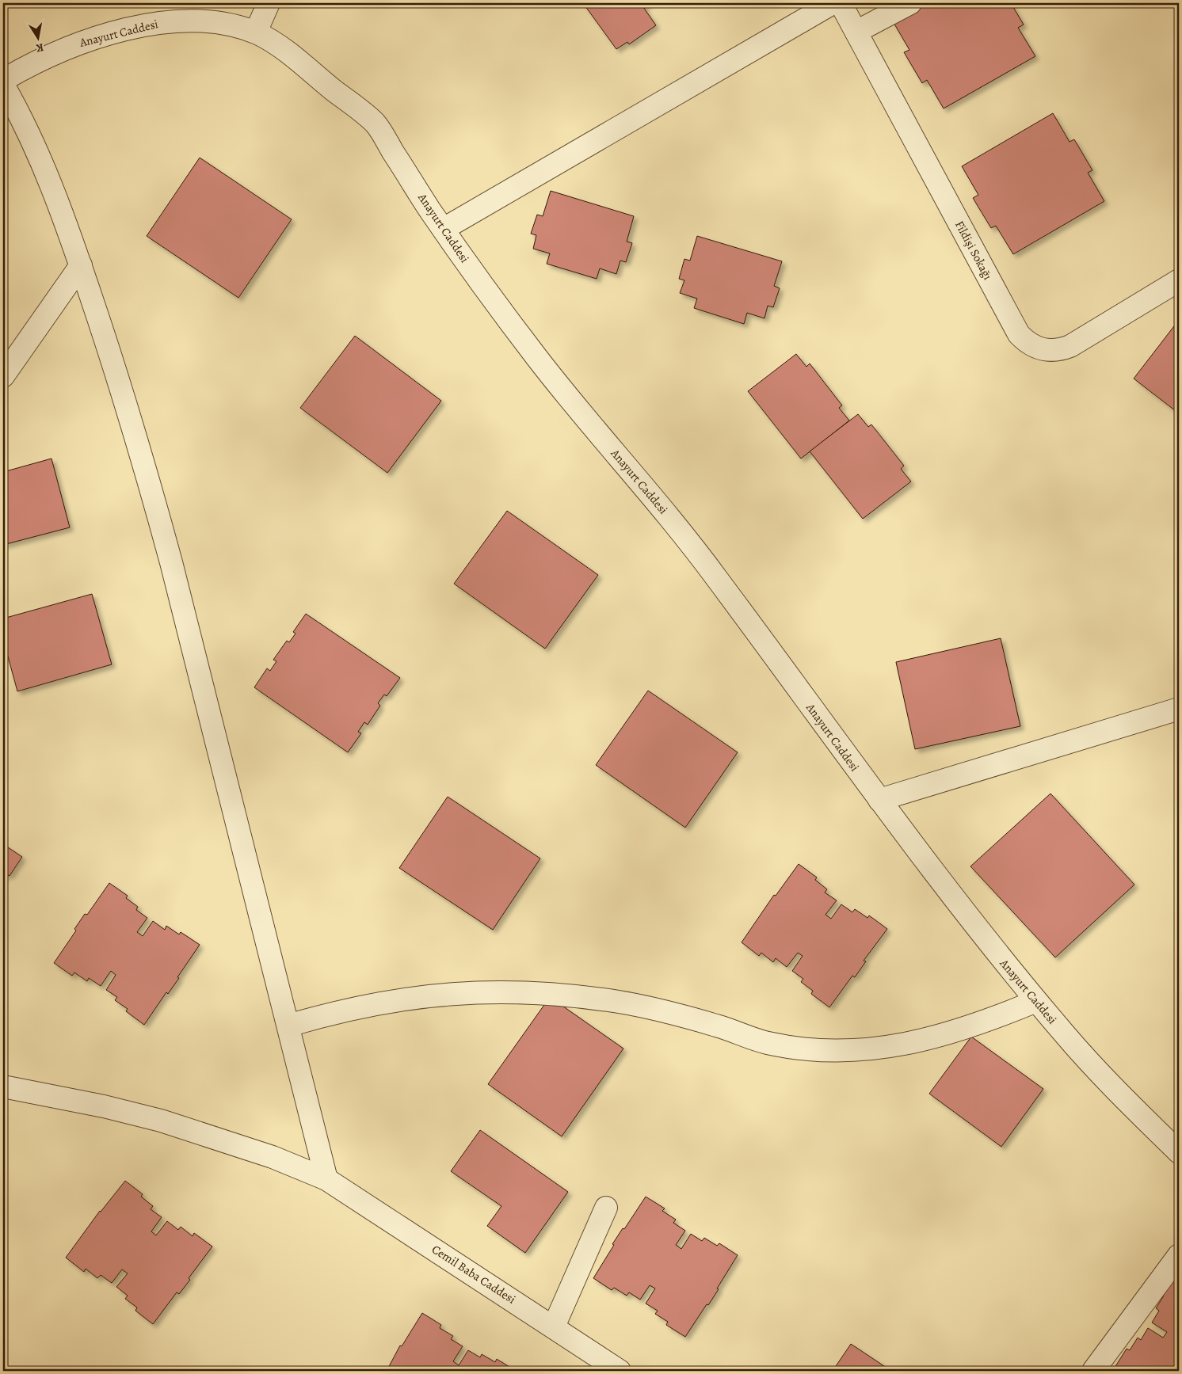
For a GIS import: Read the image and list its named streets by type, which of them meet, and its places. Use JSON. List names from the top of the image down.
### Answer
{
  "streets": {
    "street": ["Anayurt Caddesi", "Fildişi Sokağı", "Cemil Baba Caddesi"]
  },
  "north": "bottom"
}
